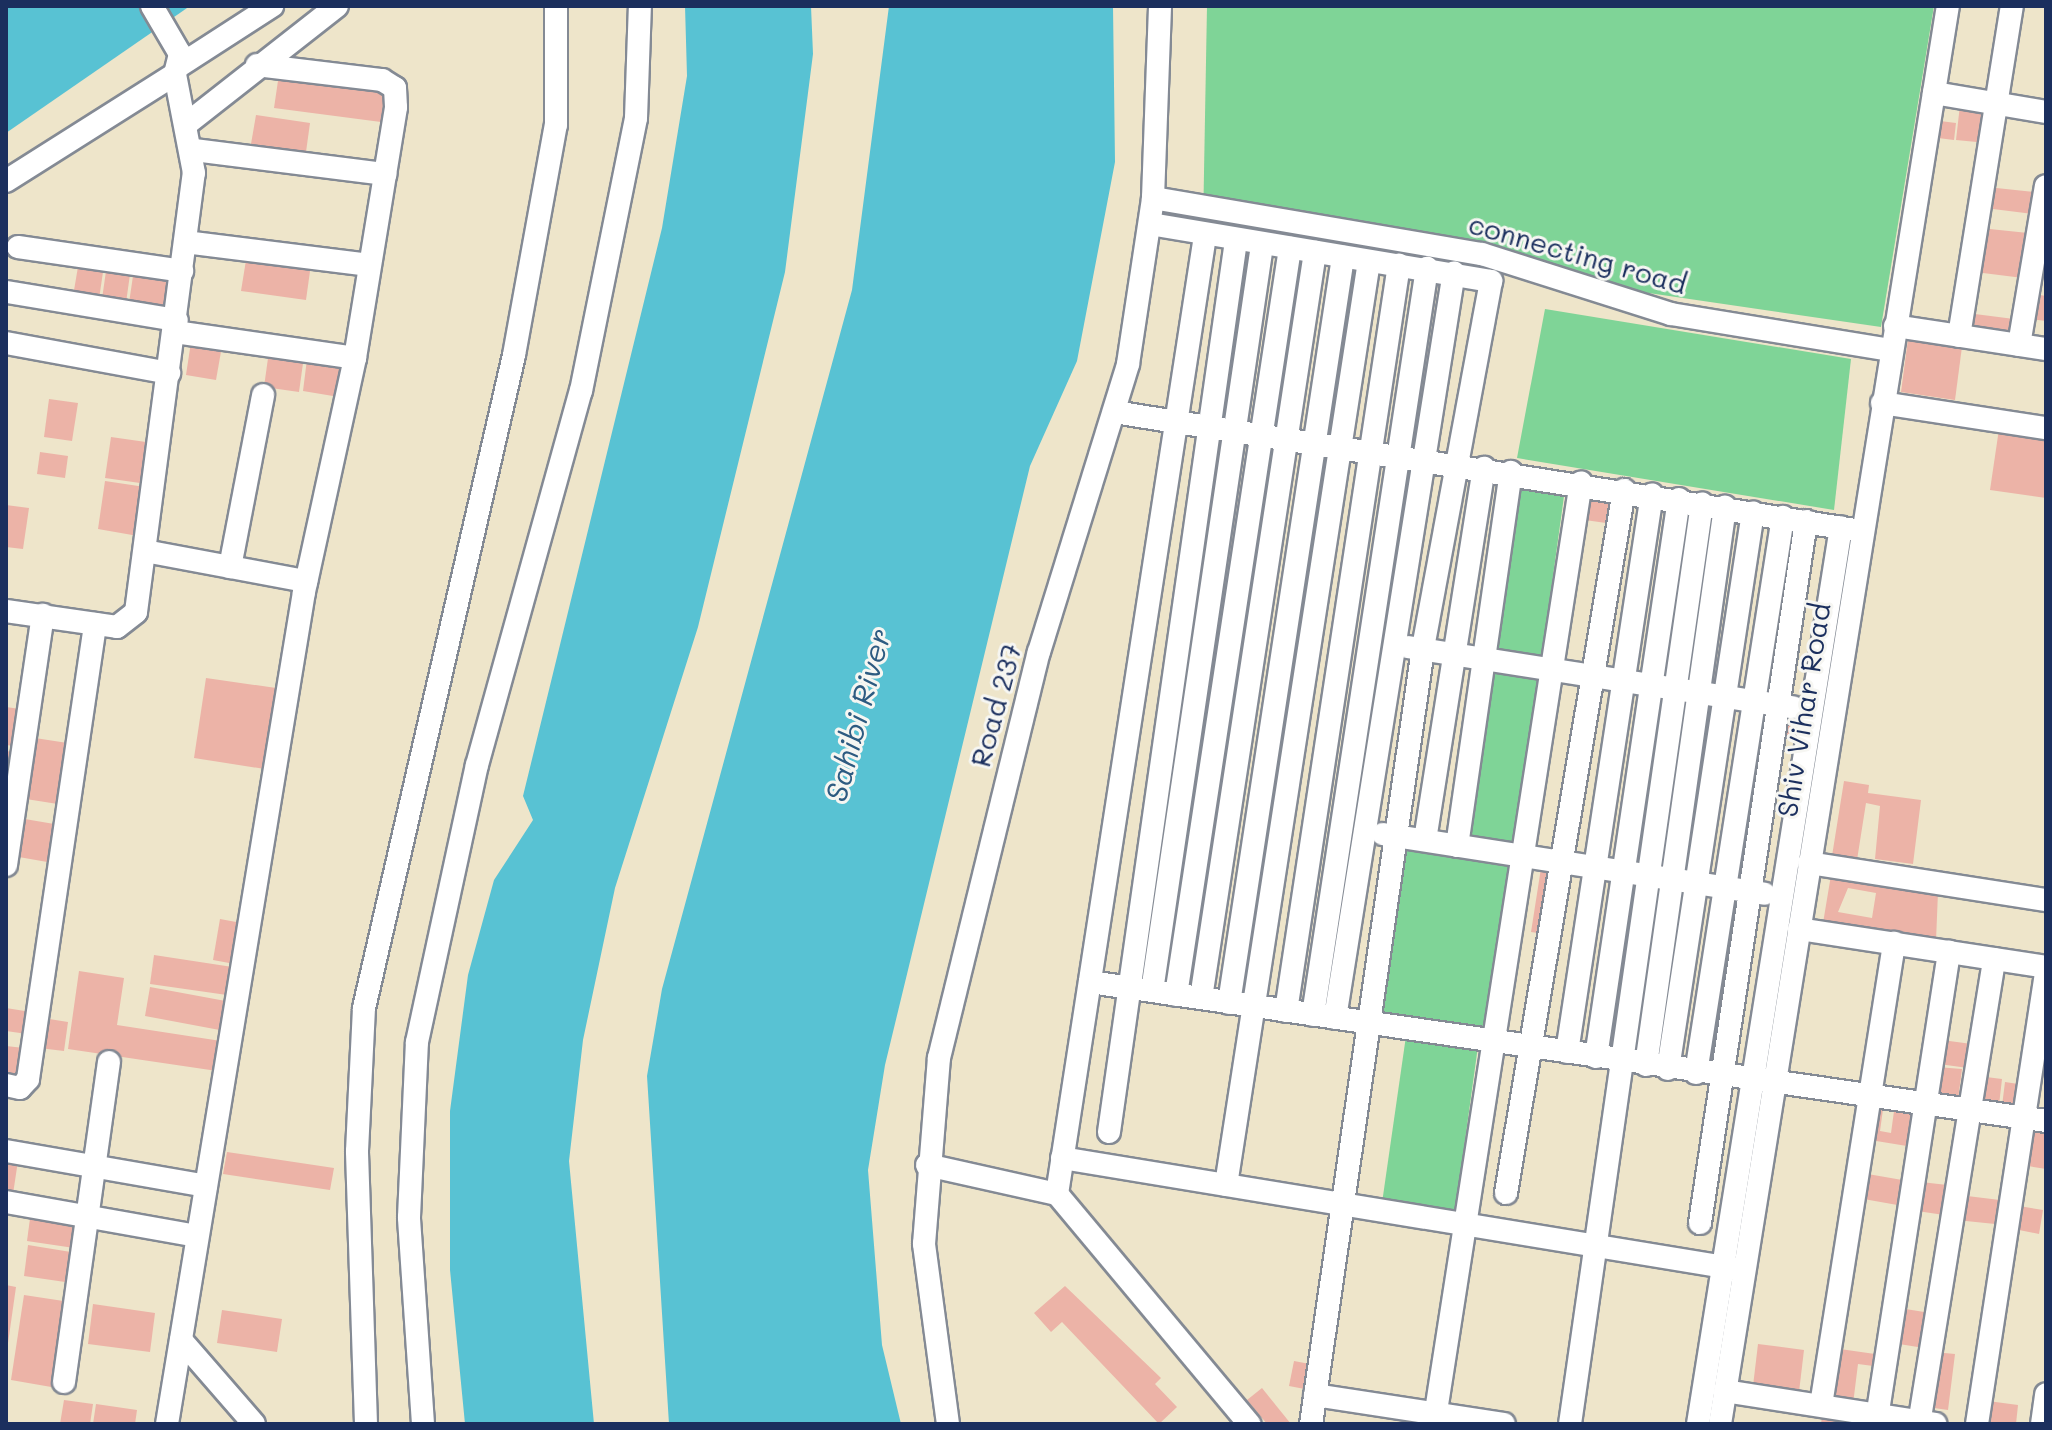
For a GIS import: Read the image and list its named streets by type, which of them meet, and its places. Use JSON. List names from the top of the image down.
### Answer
{
  "streets": {
    "street": ["connecting road", "Road 237", "Shiv Vihar Road"]
  },
  "crossings": [
    ["connecting road", "Road 237"],
    ["connecting road", "Shiv Vihar Road"]
  ],
  "water": ["Sahibi River"]
}
